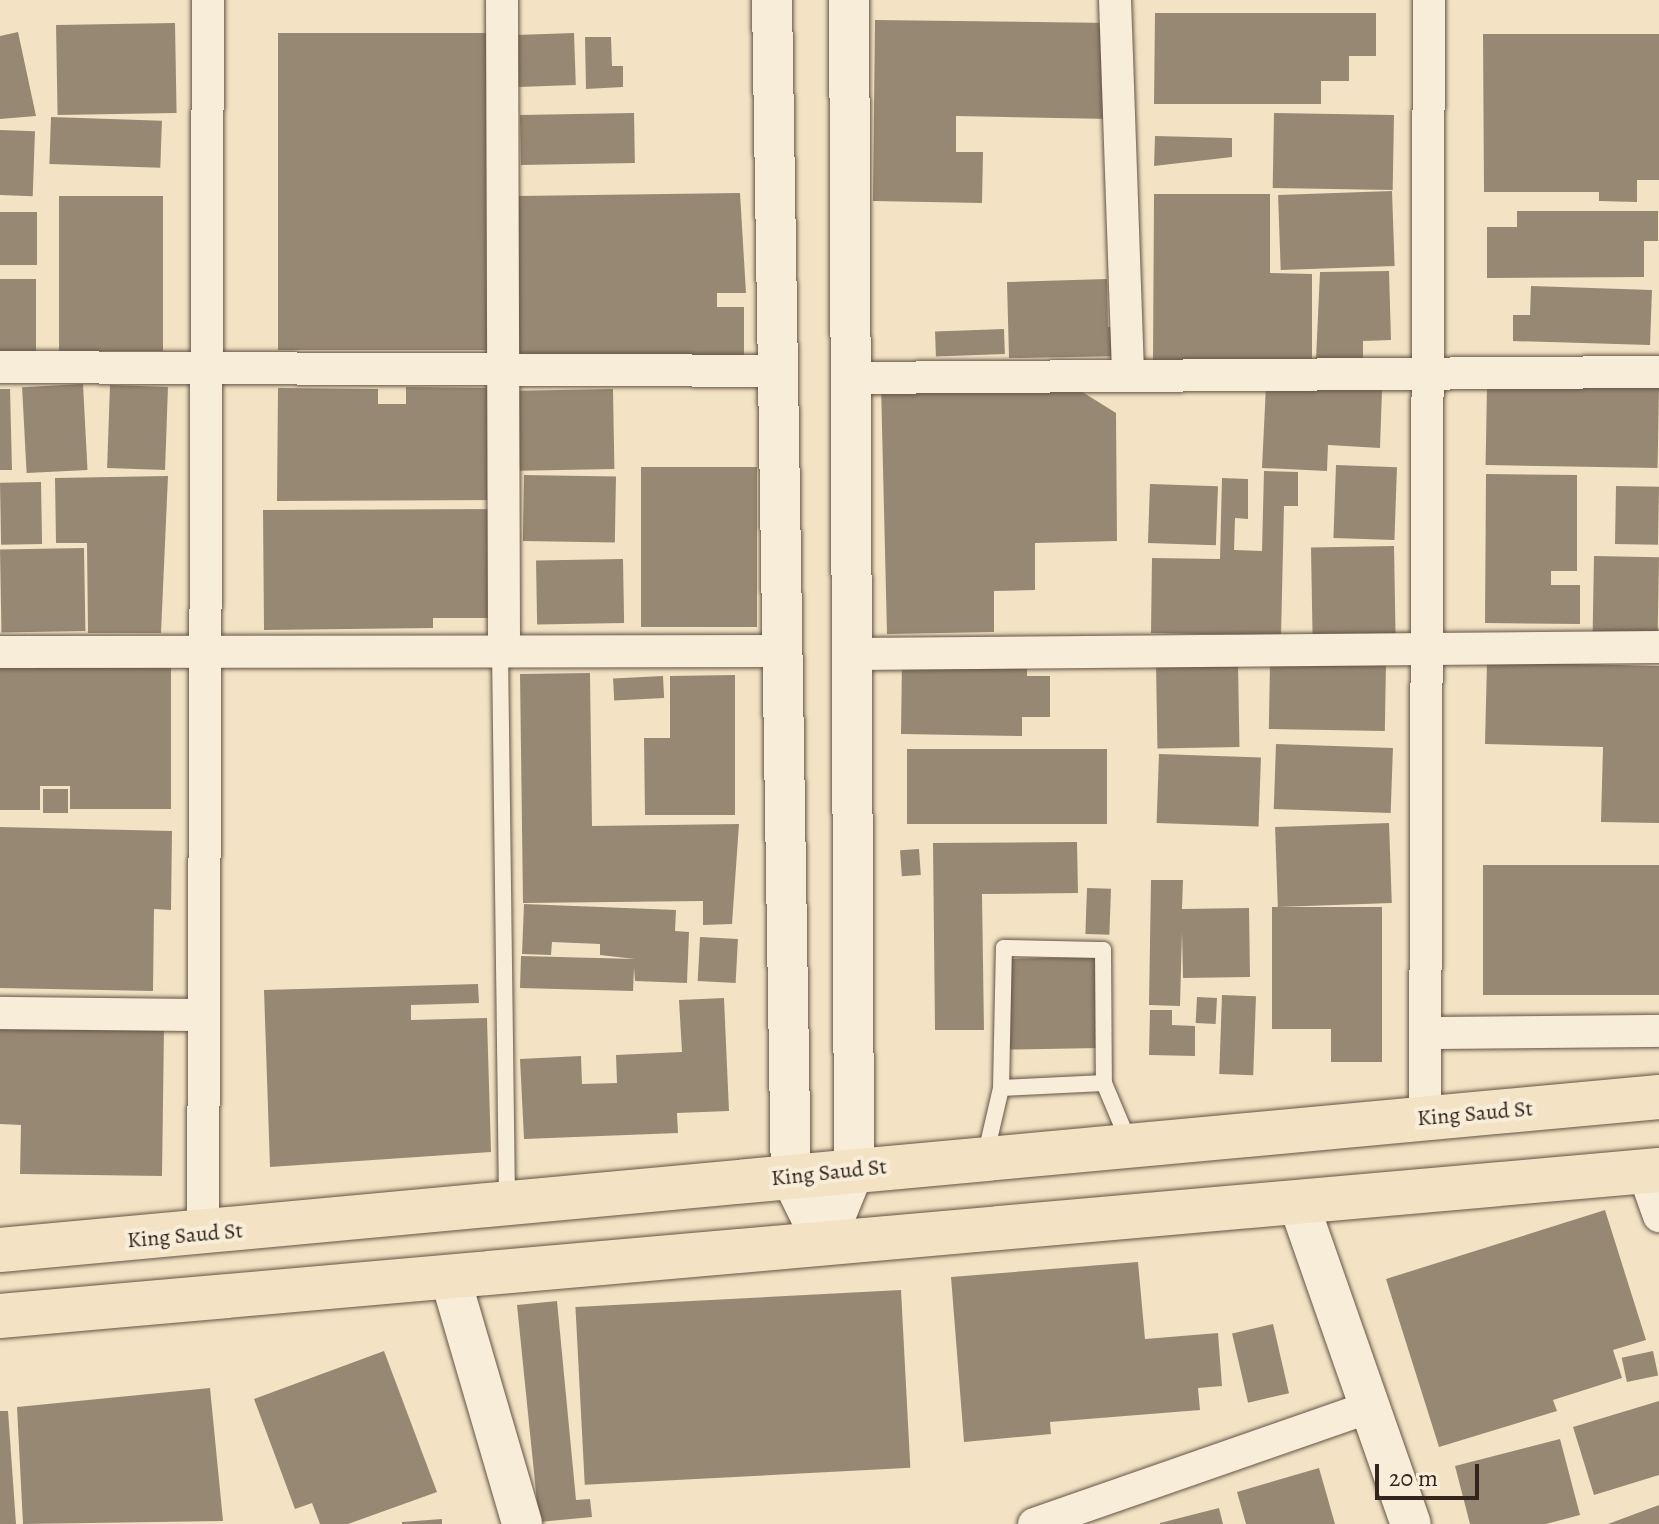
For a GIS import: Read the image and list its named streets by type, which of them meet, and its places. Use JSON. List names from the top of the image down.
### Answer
{
  "streets": {
    "main road": ["King Saud St"]
  },
  "scale_bar": "20 m"
}
